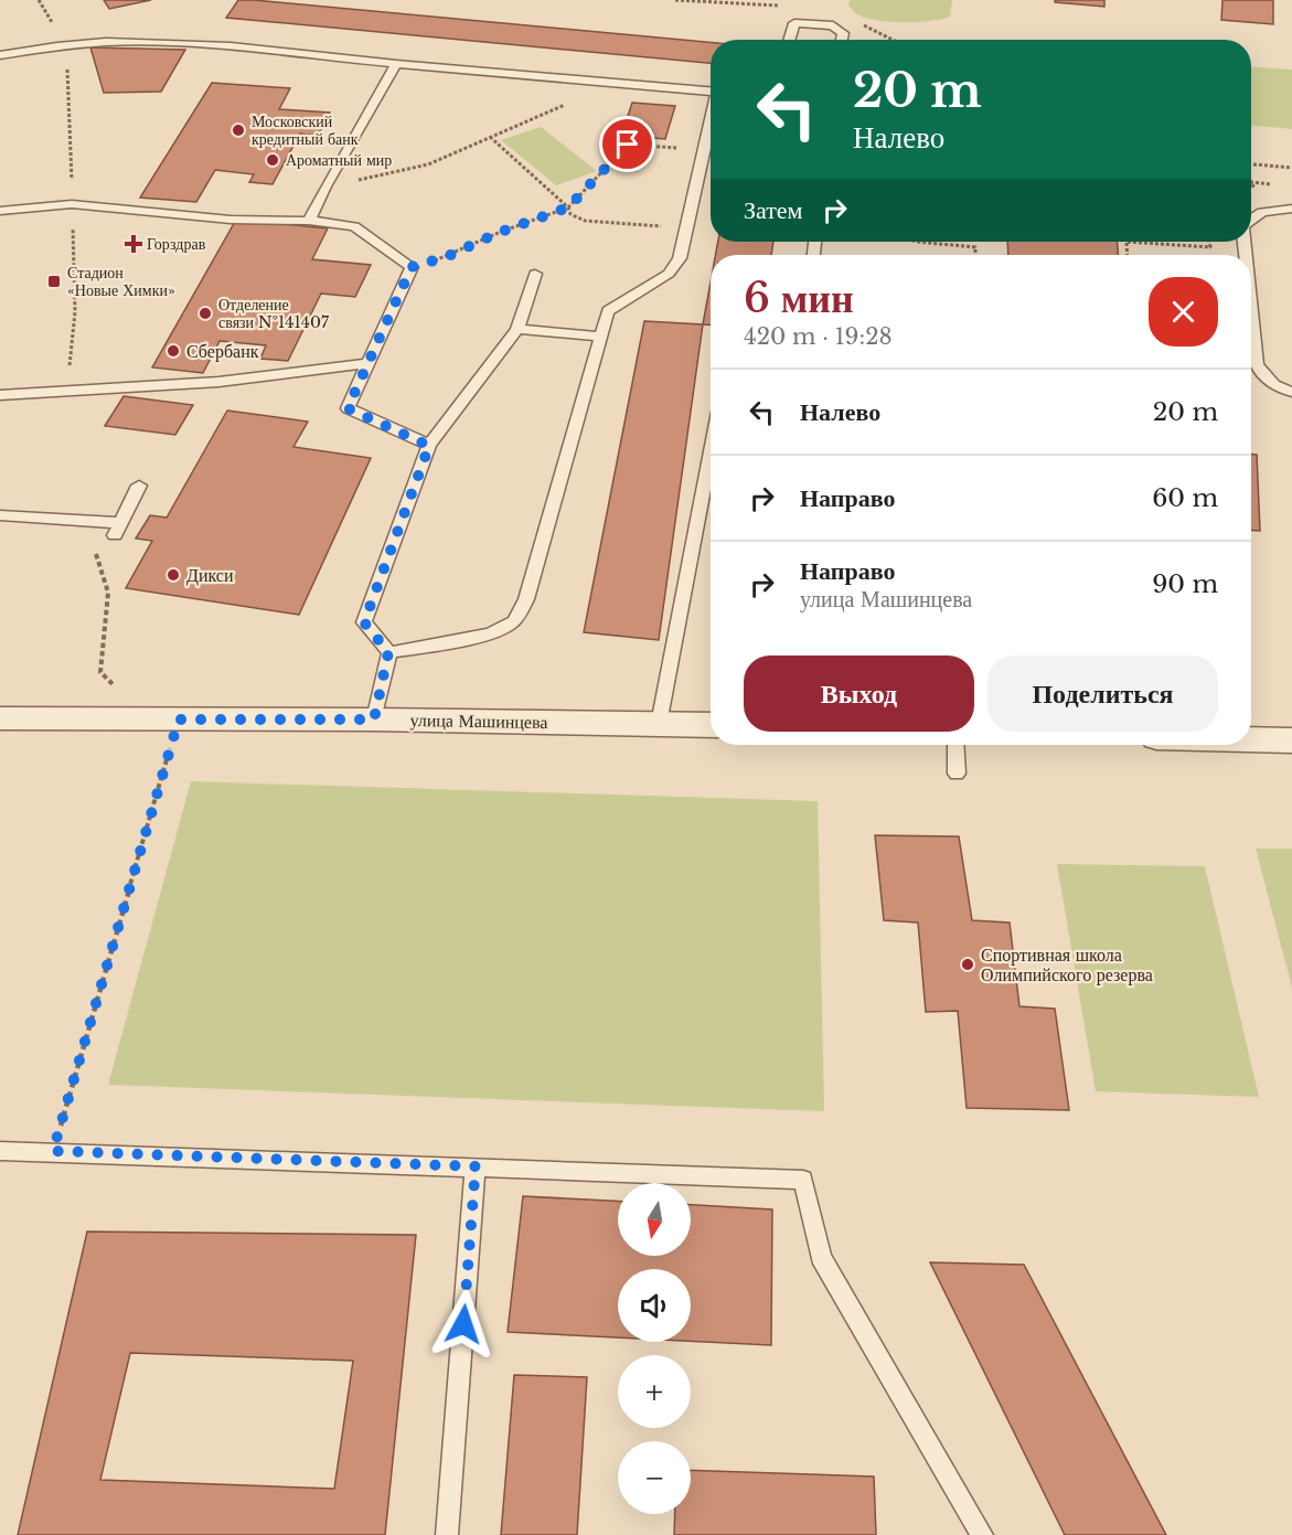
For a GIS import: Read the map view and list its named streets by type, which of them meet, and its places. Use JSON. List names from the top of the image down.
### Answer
{
  "streets": {
    "street": ["улица Машинцева"]
  },
  "places": {
    "other": [
      "Московский кредитный банк",
      "Ароматный мир",
      "Отделение связи №141407",
      "Сбербанк",
      "Дикси",
      "Спортивная школа Олимпийского резерва"
    ],
    "health": ["Горздрав"],
    "transit": ["Стадион «Новые Химки»"]
  },
  "north": "bottom",
  "page": {
    "turn": ["20 m", "Налево"],
    "then": "Затем",
    "heading": ["6 мин", "420 m · 19:28"],
    "list": [
      {
        "name": "Налево",
        "value": "20 m"
      },
      {
        "name": "Направо",
        "value": "60 m"
      },
      {
        "name": "Направо",
        "note": "улица Машинцева",
        "value": "90 m"
      }
    ],
    "buttons": ["Выход", "Поделиться"],
    "map_buttons": ["+", "−"]
  }
}
